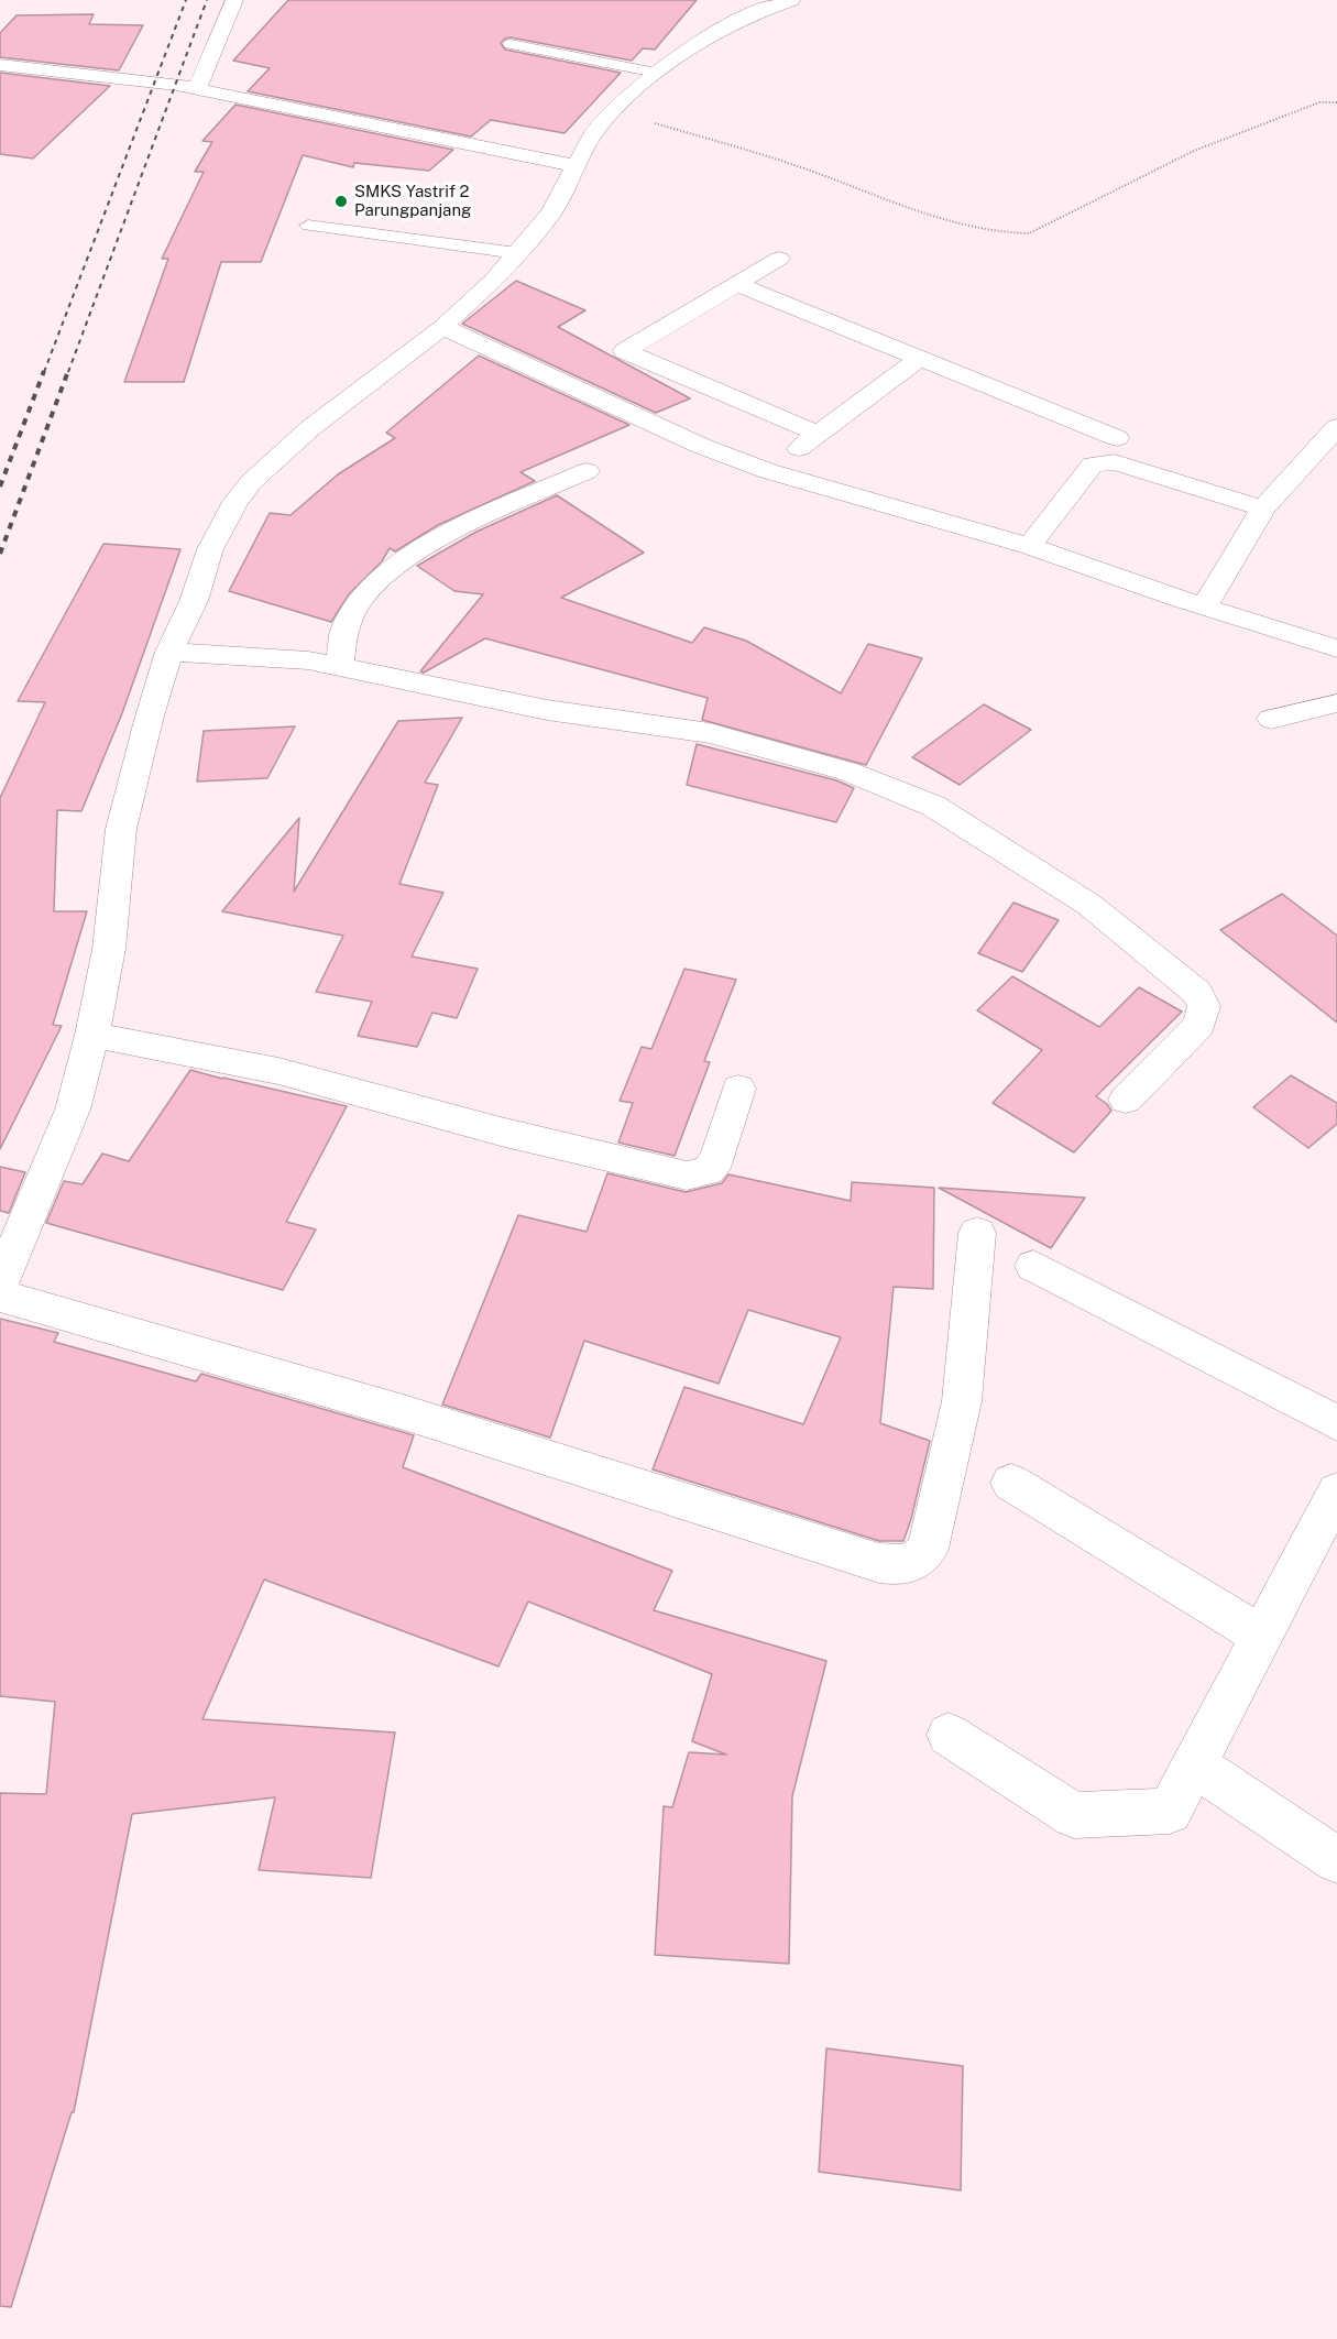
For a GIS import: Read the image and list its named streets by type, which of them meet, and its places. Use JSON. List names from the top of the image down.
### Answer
{
  "places": ["SMKS Yastrif 2 Parungpanjang"]
}
